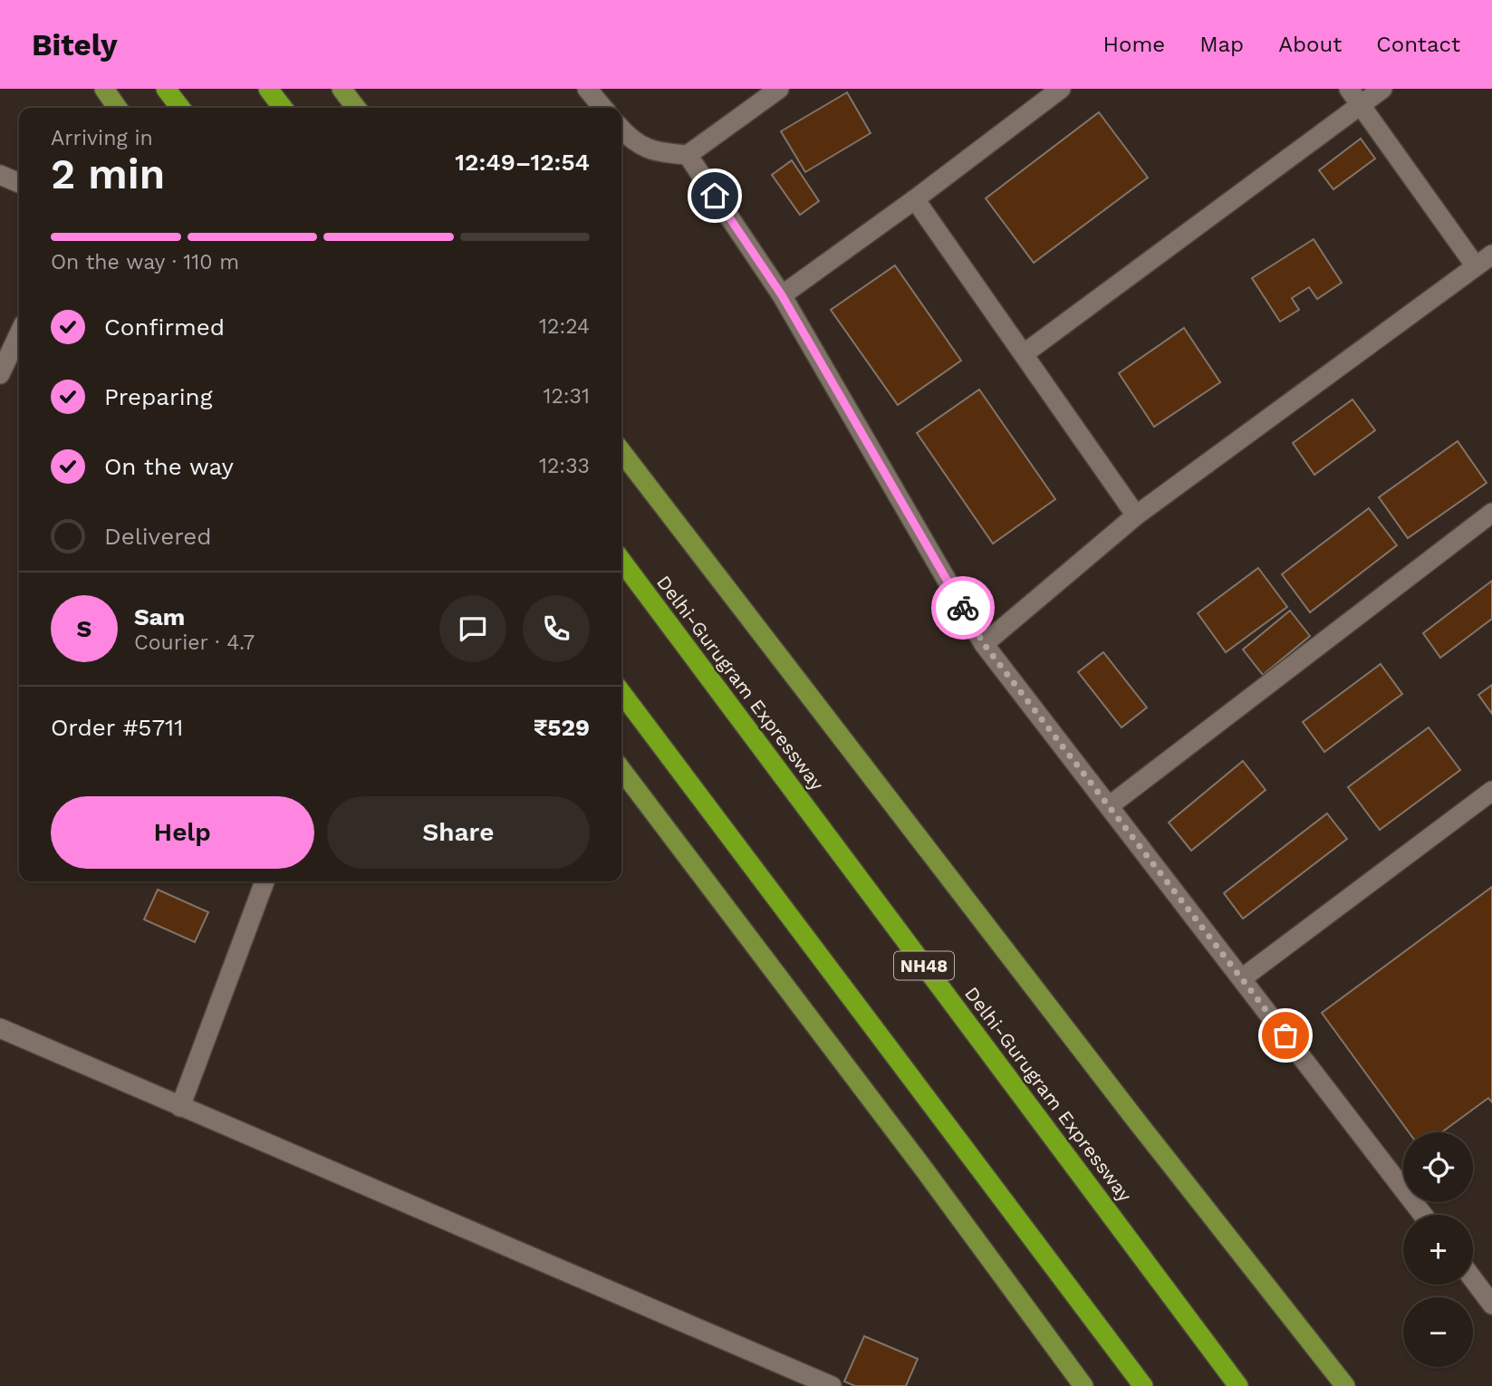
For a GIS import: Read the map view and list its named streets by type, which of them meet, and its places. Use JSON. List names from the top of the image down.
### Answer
{
  "streets": {
    "highway": ["Delhi-Gurugram Expressway", "NH48"]
  },
  "page": {
    "header": "Bitely",
    "nav": [
      "Home",
      "Map",
      "About",
      "Contact"
    ],
    "heading": ["2 min", "Arriving in", "12:49–12:54"],
    "panel": [
      "Sam",
      "Courier · 4.7",
      "Order #5711",
      "₹529"
    ],
    "bar": "On the way · 110 m",
    "list": [
      ["Confirmed", "12:24"],
      ["Preparing", "12:31"],
      ["On the way", "12:33"],
      "Delivered"
    ],
    "round": "S",
    "buttons": ["Help", "Share"],
    "map_buttons": ["+", "−"]
  }
}
